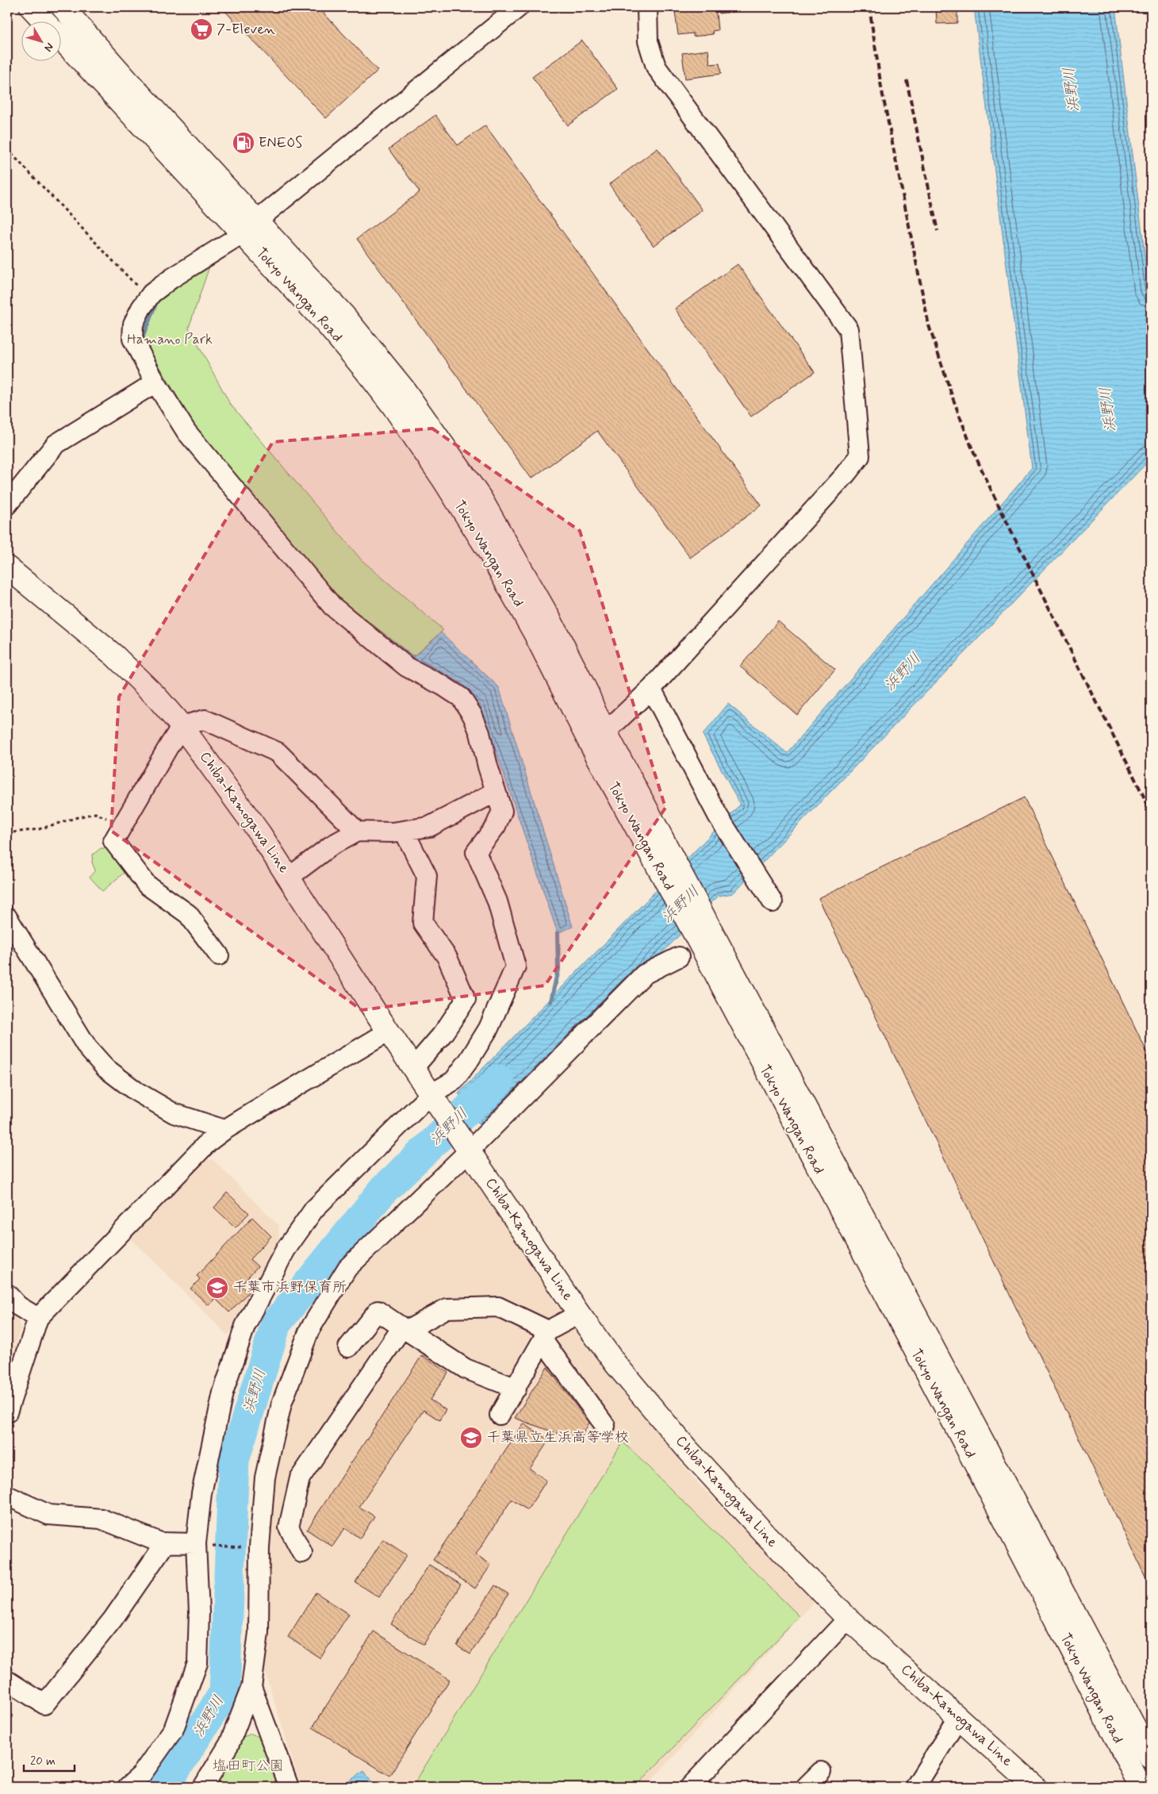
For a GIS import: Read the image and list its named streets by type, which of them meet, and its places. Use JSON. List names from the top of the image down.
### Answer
{
  "streets": {
    "main road": ["Tokyo Wangan Road", "Chiba-Kamogawa Line"]
  },
  "water": ["浜野川"],
  "parks": ["Hamano Park", "塩田町公園"],
  "places": {
    "supermarket": ["7-Eleven"],
    "fuel station": ["ENEOS"],
    "school or university": ["千葉市浜野保育所", "千葉県立生浜高等学校"]
  },
  "scale_bar": "20 m",
  "north": "bottom right"
}
